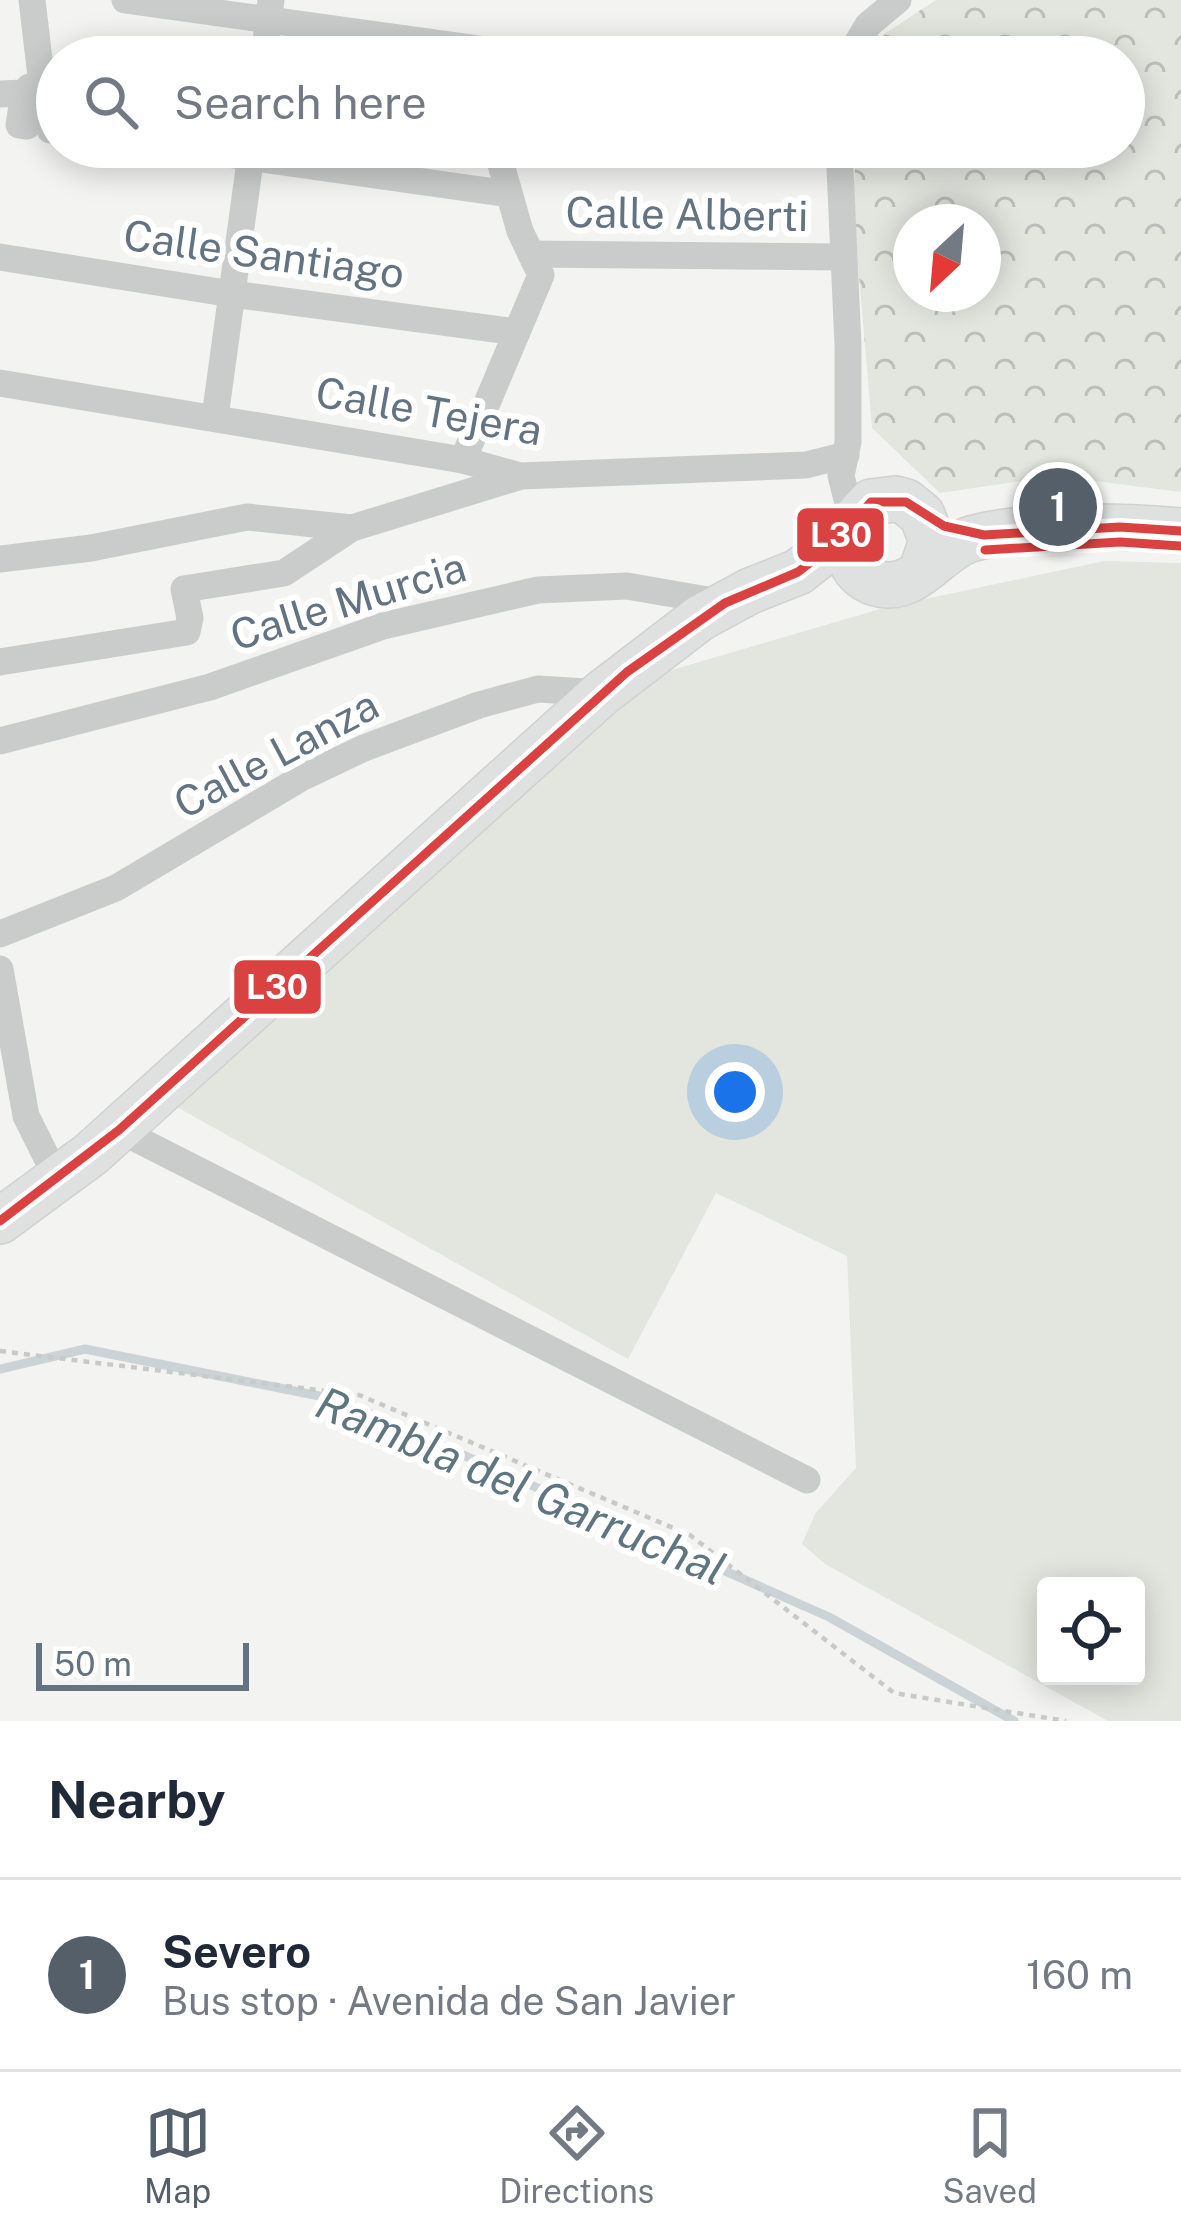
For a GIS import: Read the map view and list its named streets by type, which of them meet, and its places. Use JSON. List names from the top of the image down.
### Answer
{
  "streets": {
    "street": [
      "Calle Alberti",
      "Calle Santiago",
      "Calle Tejera",
      "Calle Murcia",
      "Calle Lanza"
    ]
  },
  "water": ["Rambla del Garruchal"],
  "lines": ["transit line L30"],
  "scale_bar": "50 m",
  "north": "bottom left",
  "page": {
    "search": "Search here",
    "pins": "1",
    "scale": "50 m",
    "heading": "Nearby",
    "list": [
      {
        "mark": "1",
        "name": "Severo",
        "note": "Bus stop · Avenida de San Javier",
        "value": "160 m"
      }
    ],
    "nav": ["Map", "Directions", "Saved"]
  }
}
